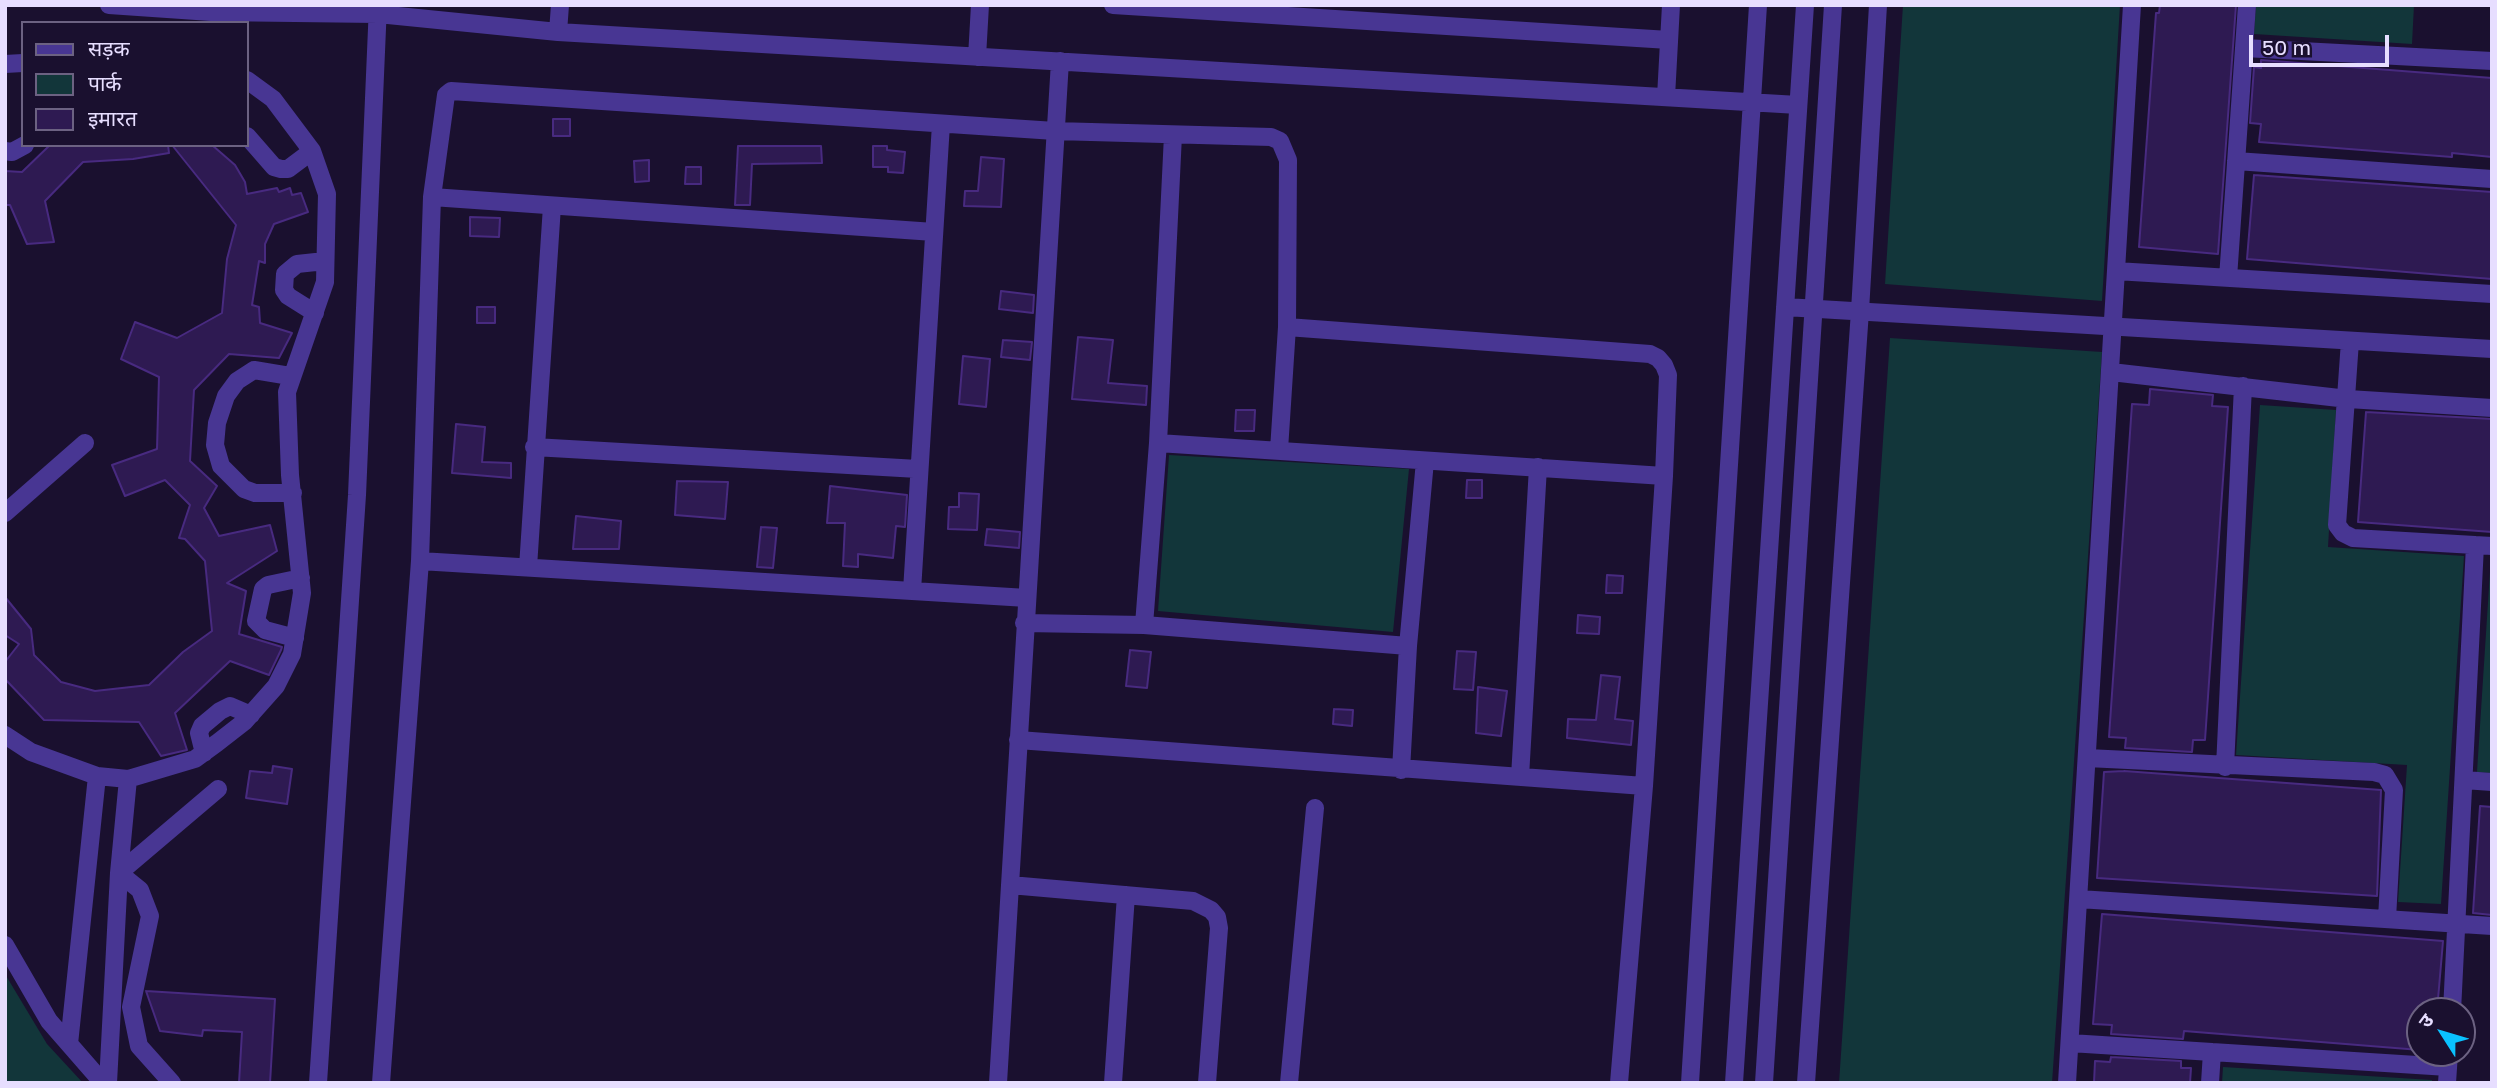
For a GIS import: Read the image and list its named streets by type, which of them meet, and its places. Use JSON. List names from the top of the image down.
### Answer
{
  "legend": ["सड़क", "पार्क", "इमारत"],
  "scale_bar": "50 m",
  "north": "top left"
}
